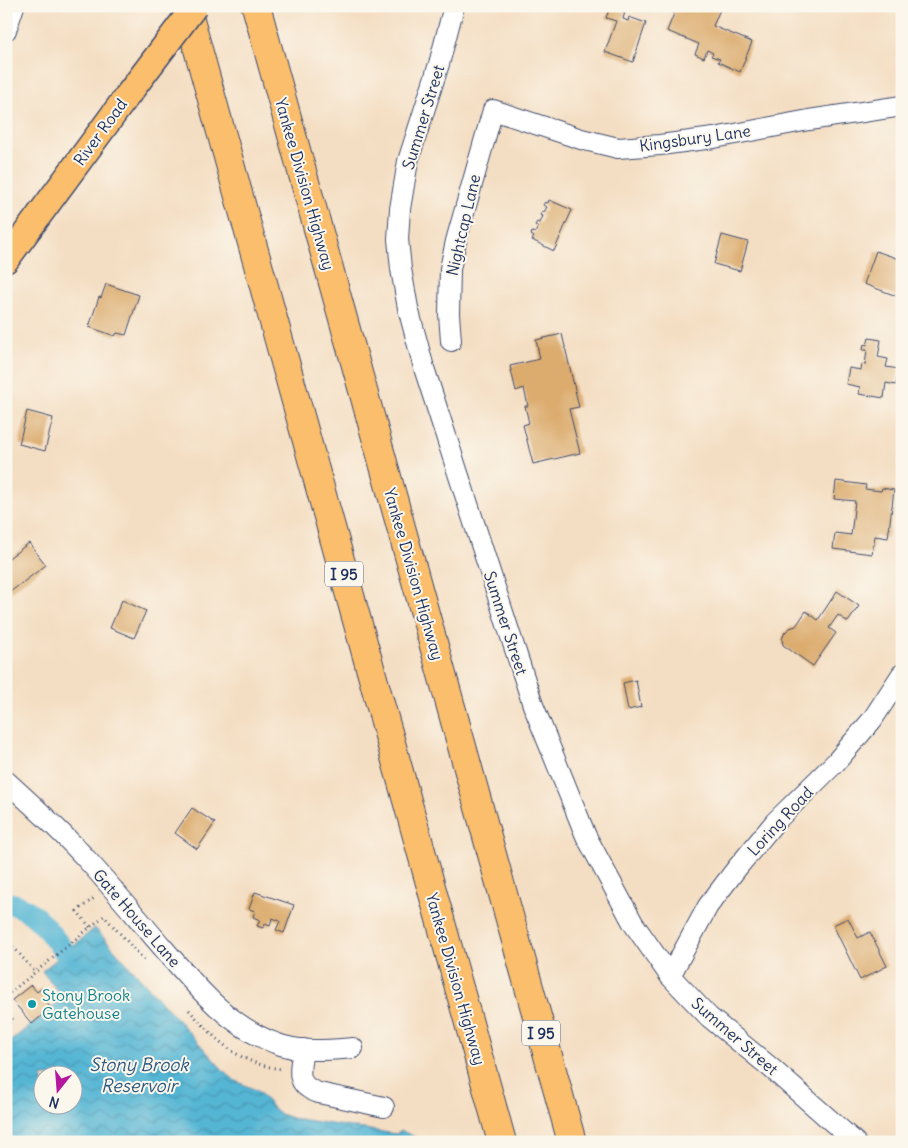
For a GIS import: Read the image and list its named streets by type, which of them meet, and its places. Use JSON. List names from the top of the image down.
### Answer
{
  "streets": {
    "highway": ["Yankee Division Highway", "I 95"],
    "main road": ["River Road"],
    "street": [
      "Summer Street",
      "Kingsbury Lane",
      "Nightcap Lane",
      "Loring Road",
      "Gate House Lane"
    ]
  },
  "crossings": [
    ["Summer Street", "Loring Road"],
    ["Kingsbury Lane", "Nightcap Lane"]
  ],
  "water": ["Stony Brook Reservoir"],
  "places": ["Stony Brook Gatehouse"],
  "north": "bottom"
}
